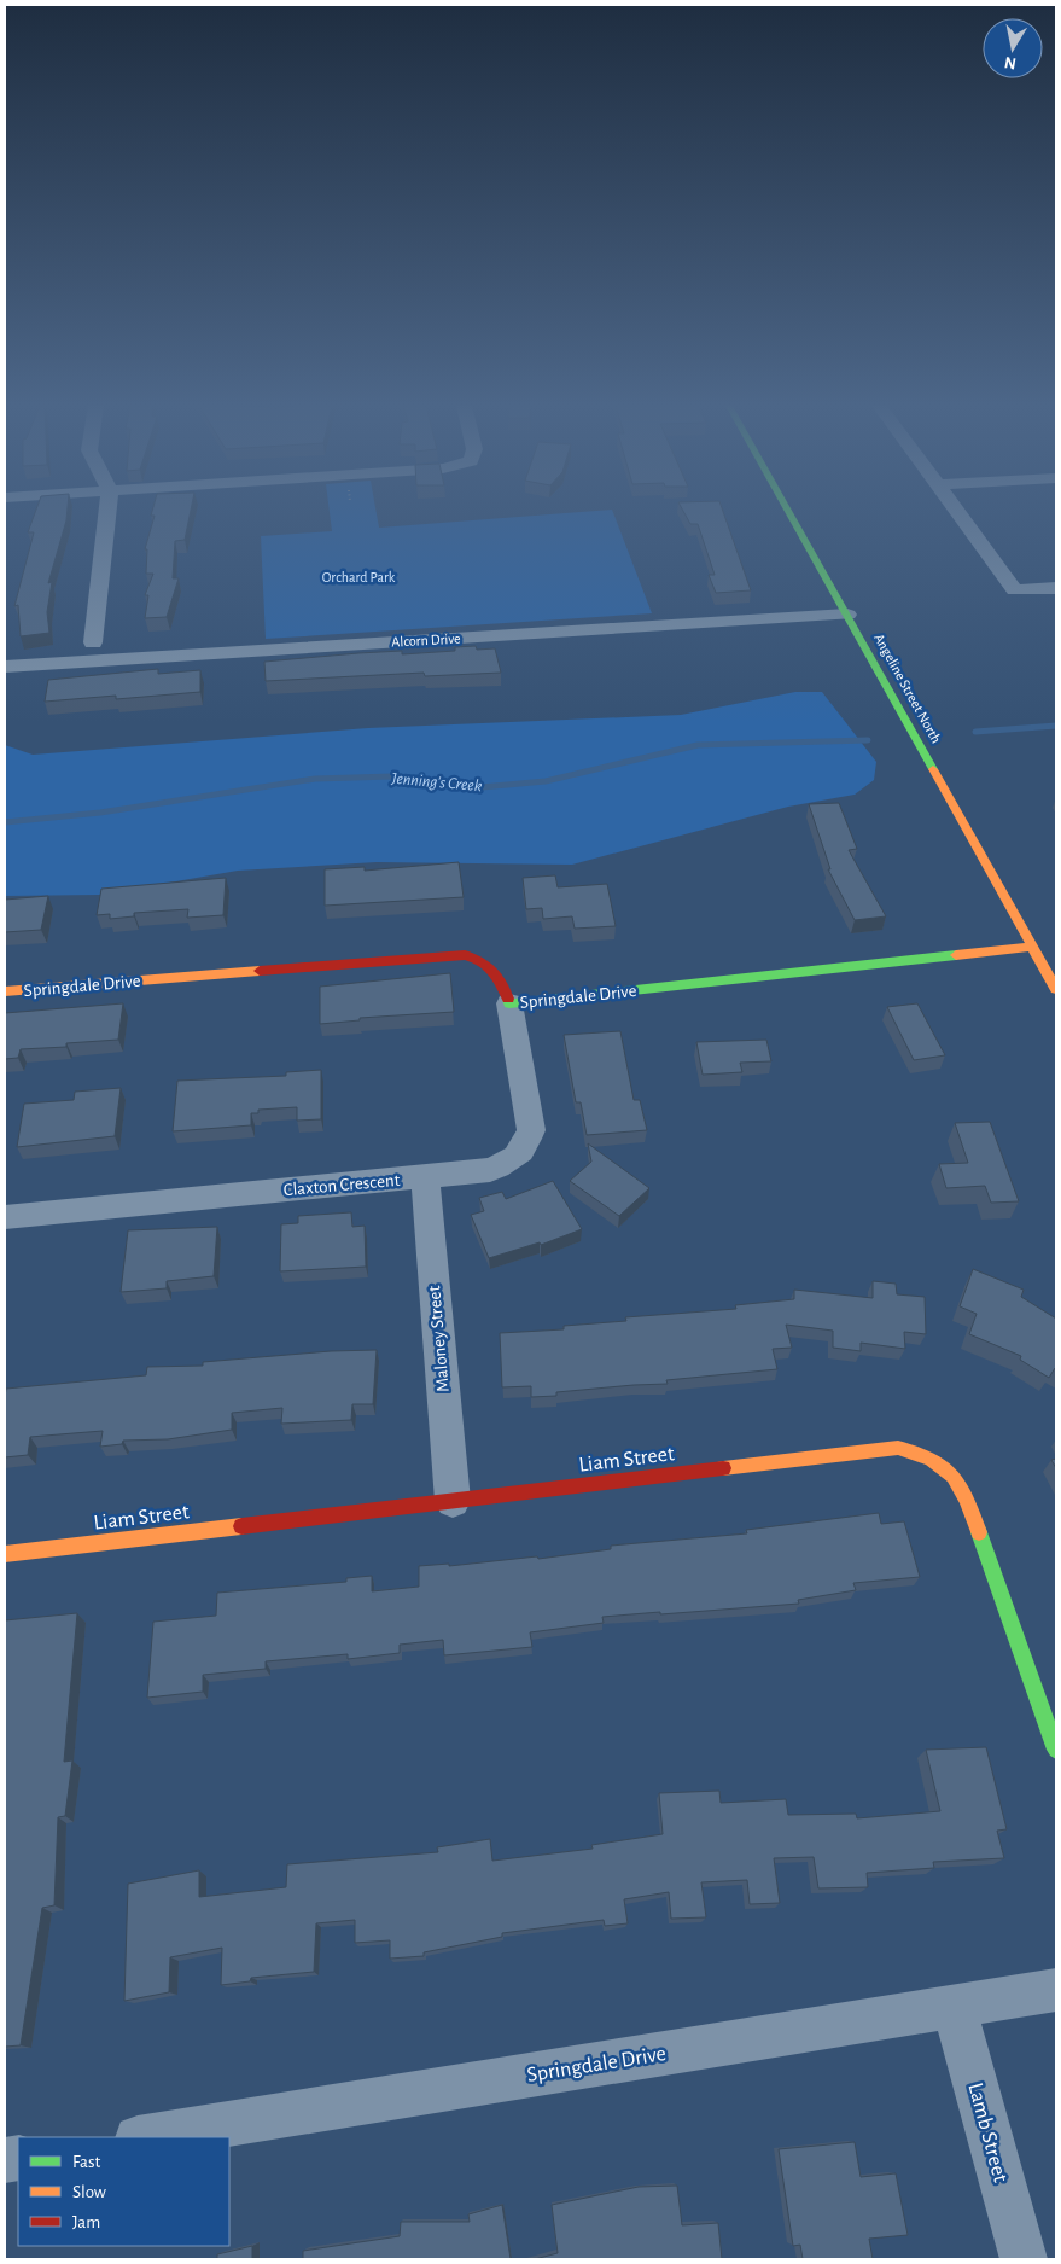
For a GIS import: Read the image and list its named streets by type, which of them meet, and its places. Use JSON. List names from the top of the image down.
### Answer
{
  "streets": {
    "street": [
      "Alcorn Drive",
      "Angeline Street North",
      "Springdale Drive",
      "Claxton Crescent",
      "Maloney Street",
      "Liam Street",
      "Lamb Street"
    ]
  },
  "crossings": [
    ["Alcorn Drive", "Angeline Street North"],
    ["Angeline Street North", "Springdale Drive"],
    ["Springdale Drive", "Claxton Crescent"],
    ["Springdale Drive", "Lamb Street"],
    ["Claxton Crescent", "Maloney Street"],
    ["Maloney Street", "Liam Street"]
  ],
  "water": ["Jenning's Creek"],
  "parks": ["Orchard Park"],
  "legend": ["Fast", "Slow", "Jam"],
  "north": "bottom"
}
